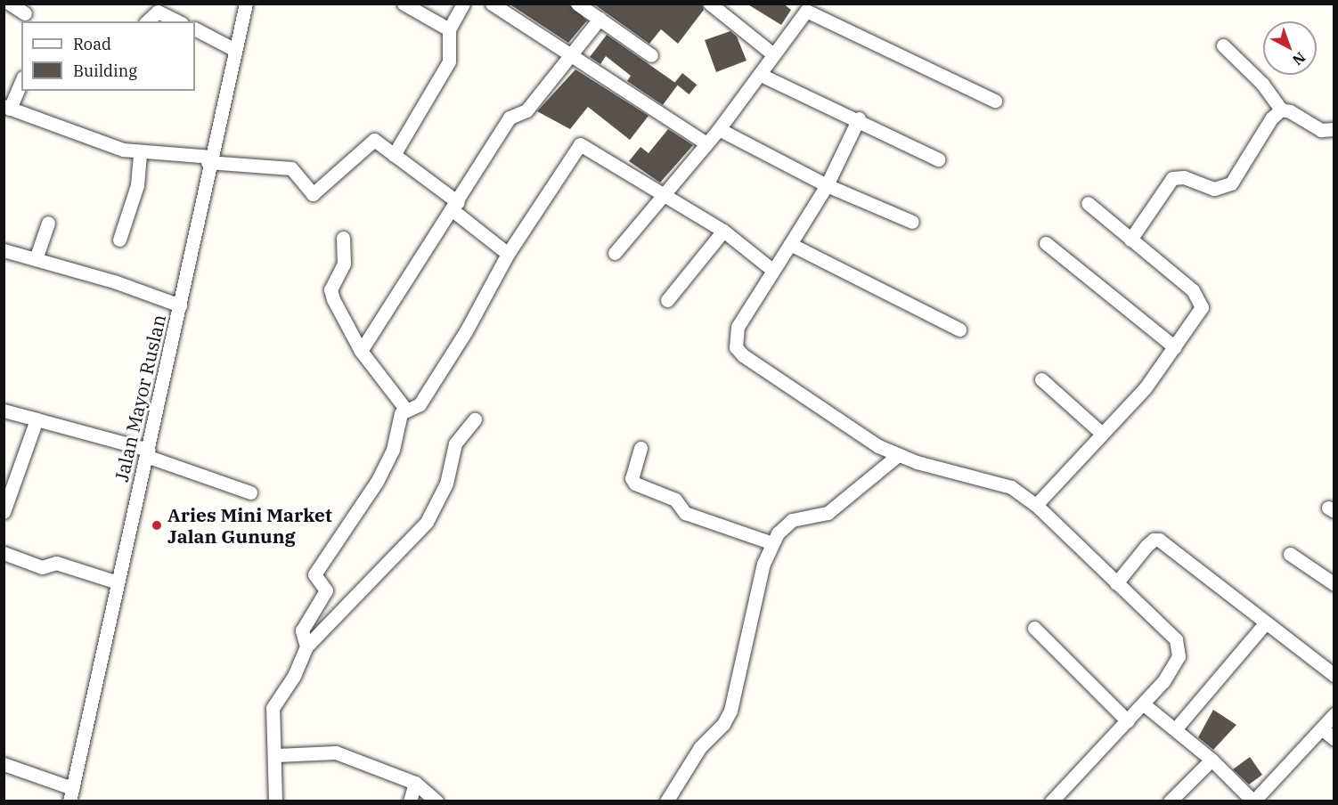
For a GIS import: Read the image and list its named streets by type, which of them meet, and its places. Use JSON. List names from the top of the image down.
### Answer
{
  "streets": {
    "street": ["Jalan Mayor Ruslan"]
  },
  "places": ["Aries Mini Market Jalan Gunung"],
  "legend": ["Road", "Building"],
  "north": "bottom right"
}
